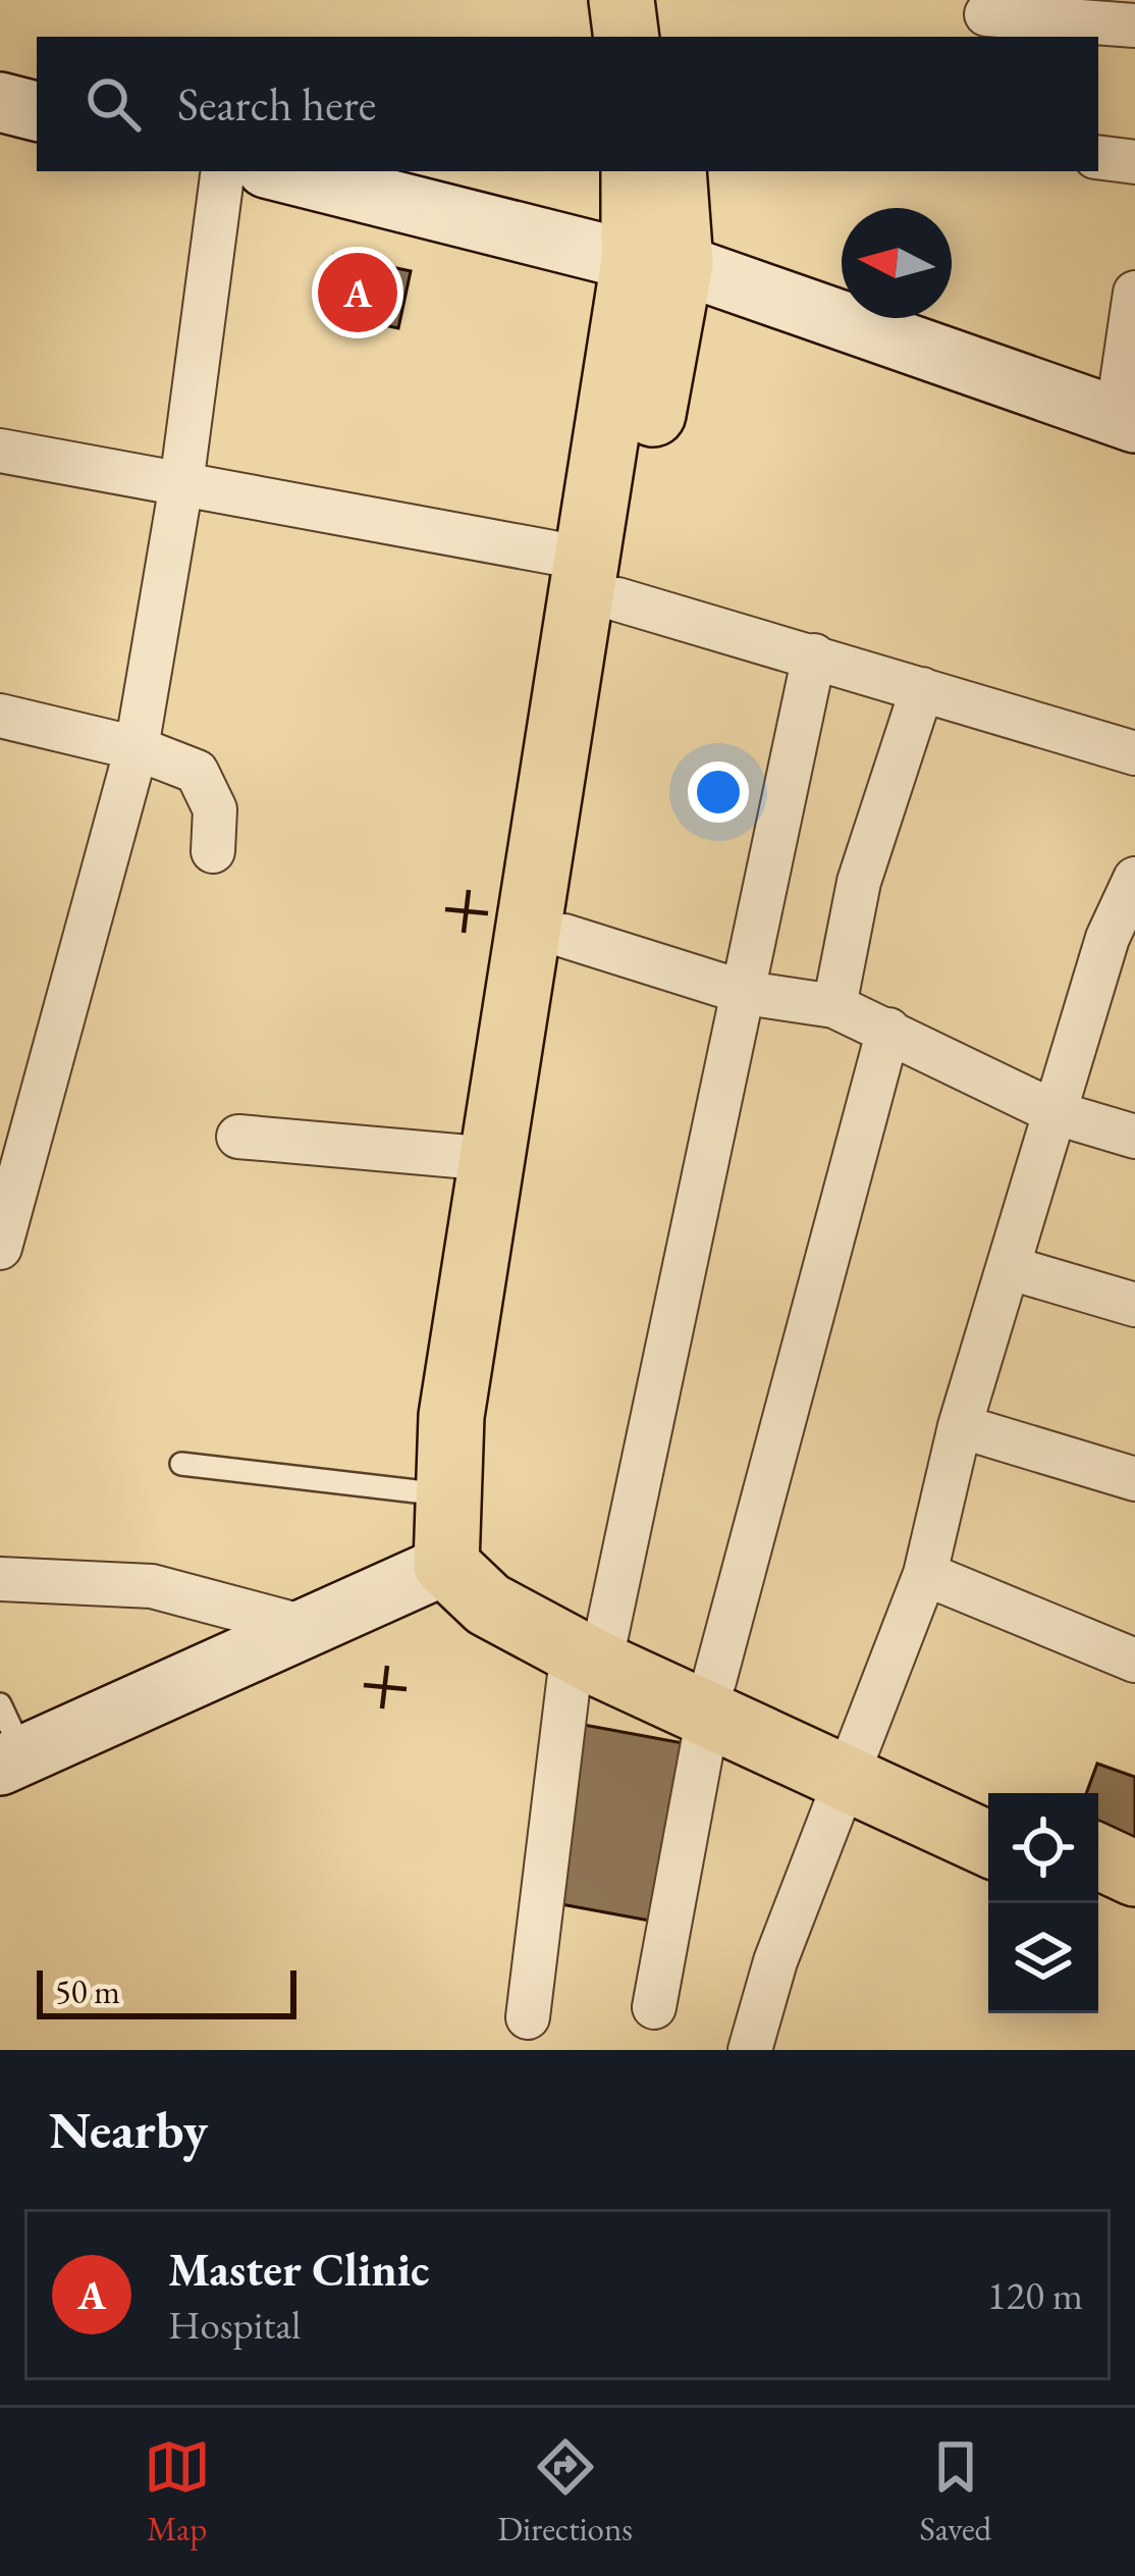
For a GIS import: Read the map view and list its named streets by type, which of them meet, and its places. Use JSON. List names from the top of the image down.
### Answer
{
  "scale_bar": "50 m",
  "north": "left",
  "page": {
    "search": "Search here",
    "pins": "A",
    "scale": "50 m",
    "heading": "Nearby",
    "list": [
      {
        "mark": "A",
        "name": "Master Clinic",
        "note": "Hospital",
        "value": "120 m"
      }
    ],
    "nav": ["Map", "Directions", "Saved"]
  }
}
